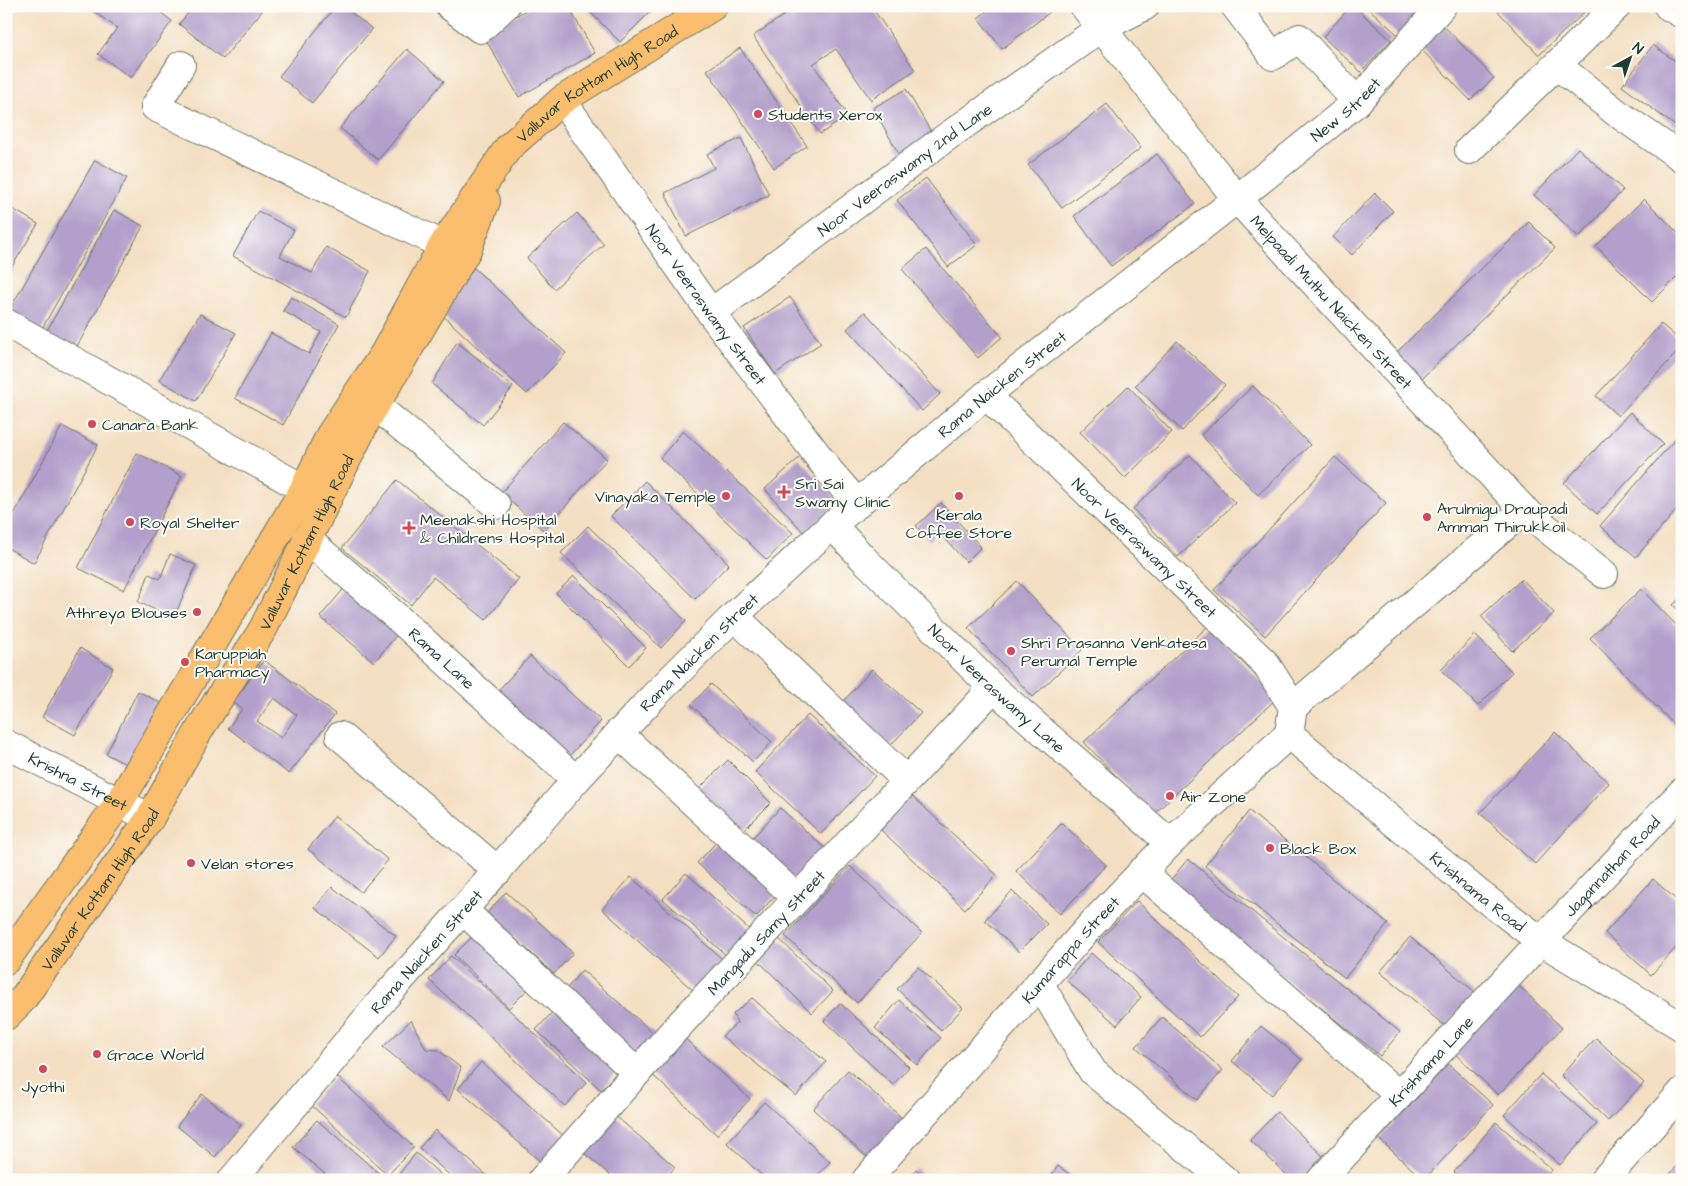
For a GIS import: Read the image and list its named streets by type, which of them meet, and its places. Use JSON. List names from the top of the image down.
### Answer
{
  "streets": {
    "main road": ["Valluvar Kottam High Road"],
    "street": [
      "New Street",
      "Noor Veeraswamy 2nd Lane",
      "Melpaadi Muthu Naicken Street",
      "Noor Veeraswamy Street",
      "Rama Naicken Street",
      "Rama Lane",
      "Noor Veeraswamy Lane",
      "Krishna Street",
      "Jagannathan Road",
      "Krishnama Road",
      "Mangadu Samy Street",
      "Kumarappa Street",
      "Krishnama Lane"
    ]
  },
  "crossings": [
    ["Valluvar Kottam High Road", "Noor Veeraswamy Street"],
    ["Valluvar Kottam High Road", "Rama Lane"],
    ["Valluvar Kottam High Road", "Krishna Street"],
    ["New Street", "Melpaadi Muthu Naicken Street"],
    ["New Street", "Rama Naicken Street"],
    ["Noor Veeraswamy 2nd Lane", "Melpaadi Muthu Naicken Street"],
    ["Noor Veeraswamy 2nd Lane", "Noor Veeraswamy Street"],
    ["Melpaadi Muthu Naicken Street", "Rama Naicken Street"],
    ["Noor Veeraswamy Street", "Rama Naicken Street"],
    ["Rama Naicken Street", "Rama Lane"],
    ["Rama Naicken Street", "Noor Veeraswamy Lane"],
    ["Noor Veeraswamy Lane", "Mangadu Samy Street"],
    ["Noor Veeraswamy Lane", "Kumarappa Street"],
    ["Jagannathan Road", "Krishnama Road"],
    ["Jagannathan Road", "Krishnama Lane"],
    ["Krishnama Road", "Kumarappa Street"],
    ["Krishnama Road", "Krishnama Lane"]
  ],
  "places": {
    "other": [
      "Students Xerox",
      "Canara Bank",
      "Vinayaka Temple",
      "Kerala Coffee Store",
      "Arulmigu Draupadi Amman Thirukkoil",
      "Royal Shelter",
      "Athreya Blouses",
      "Shri Prasanna Venkatesa Perumal Temple",
      "Karuppiah Pharmacy",
      "Air Zone",
      "Black Box",
      "Velan stores",
      "Grace World",
      "Jyothi"
    ],
    "health": ["Sri Sai Swamy Clinic", "Meenakshi Hospital & Childrens Hospital"]
  },
  "north": "top right"
}
